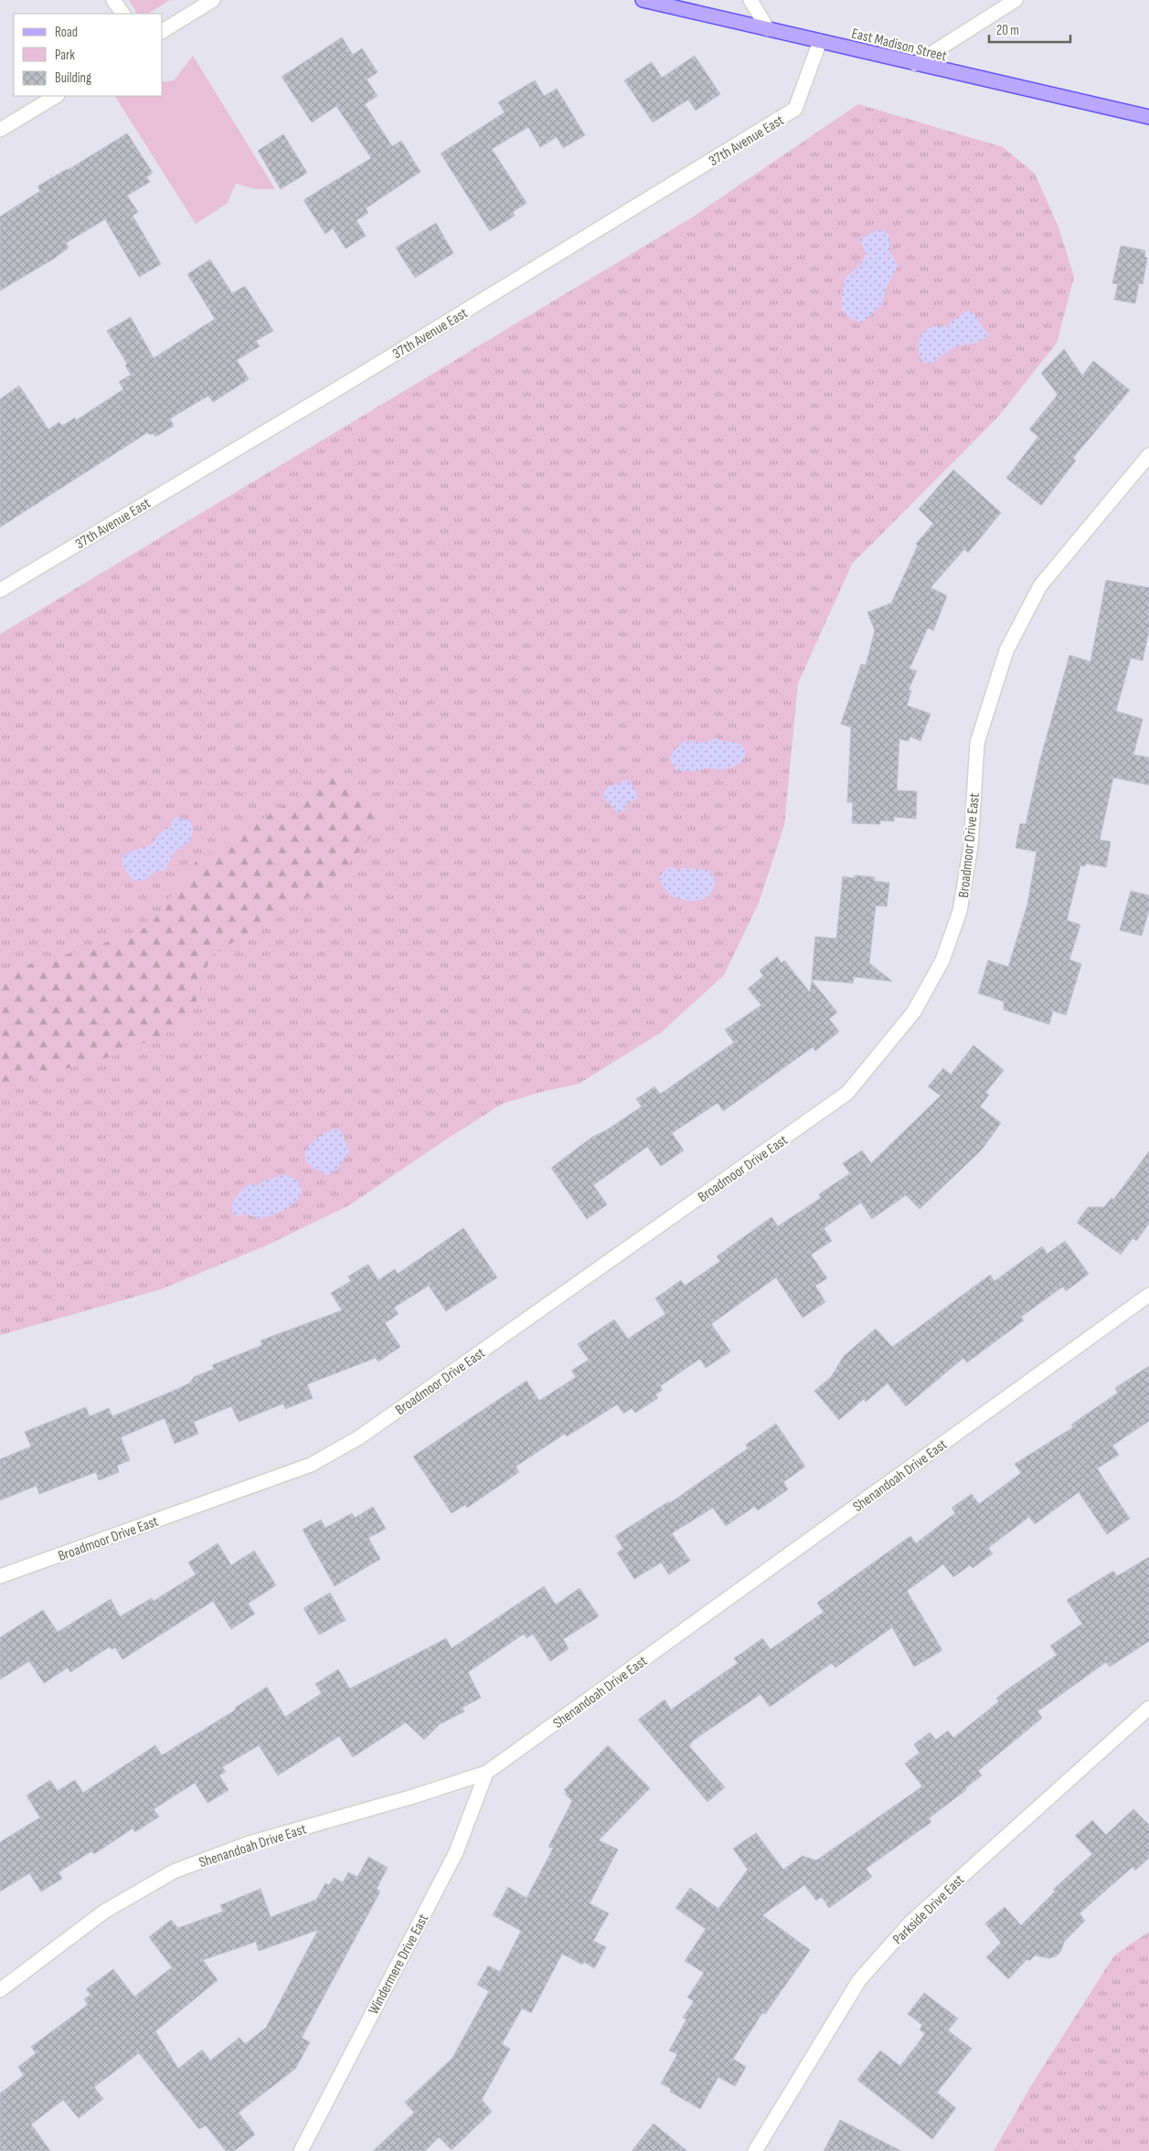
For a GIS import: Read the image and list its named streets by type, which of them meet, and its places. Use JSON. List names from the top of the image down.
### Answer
{
  "streets": {
    "main road": ["East Madison Street"],
    "street": [
      "37th Avenue East",
      "Broadmoor Drive East",
      "Shenandoah Drive East",
      "Parkside Drive East",
      "Windermere Drive East"
    ]
  },
  "crossings": [
    ["East Madison Street", "37th Avenue East"],
    ["Shenandoah Drive East", "Windermere Drive East"]
  ],
  "legend": ["Road", "Park", "Building"],
  "scale_bar": "20 m"
}
